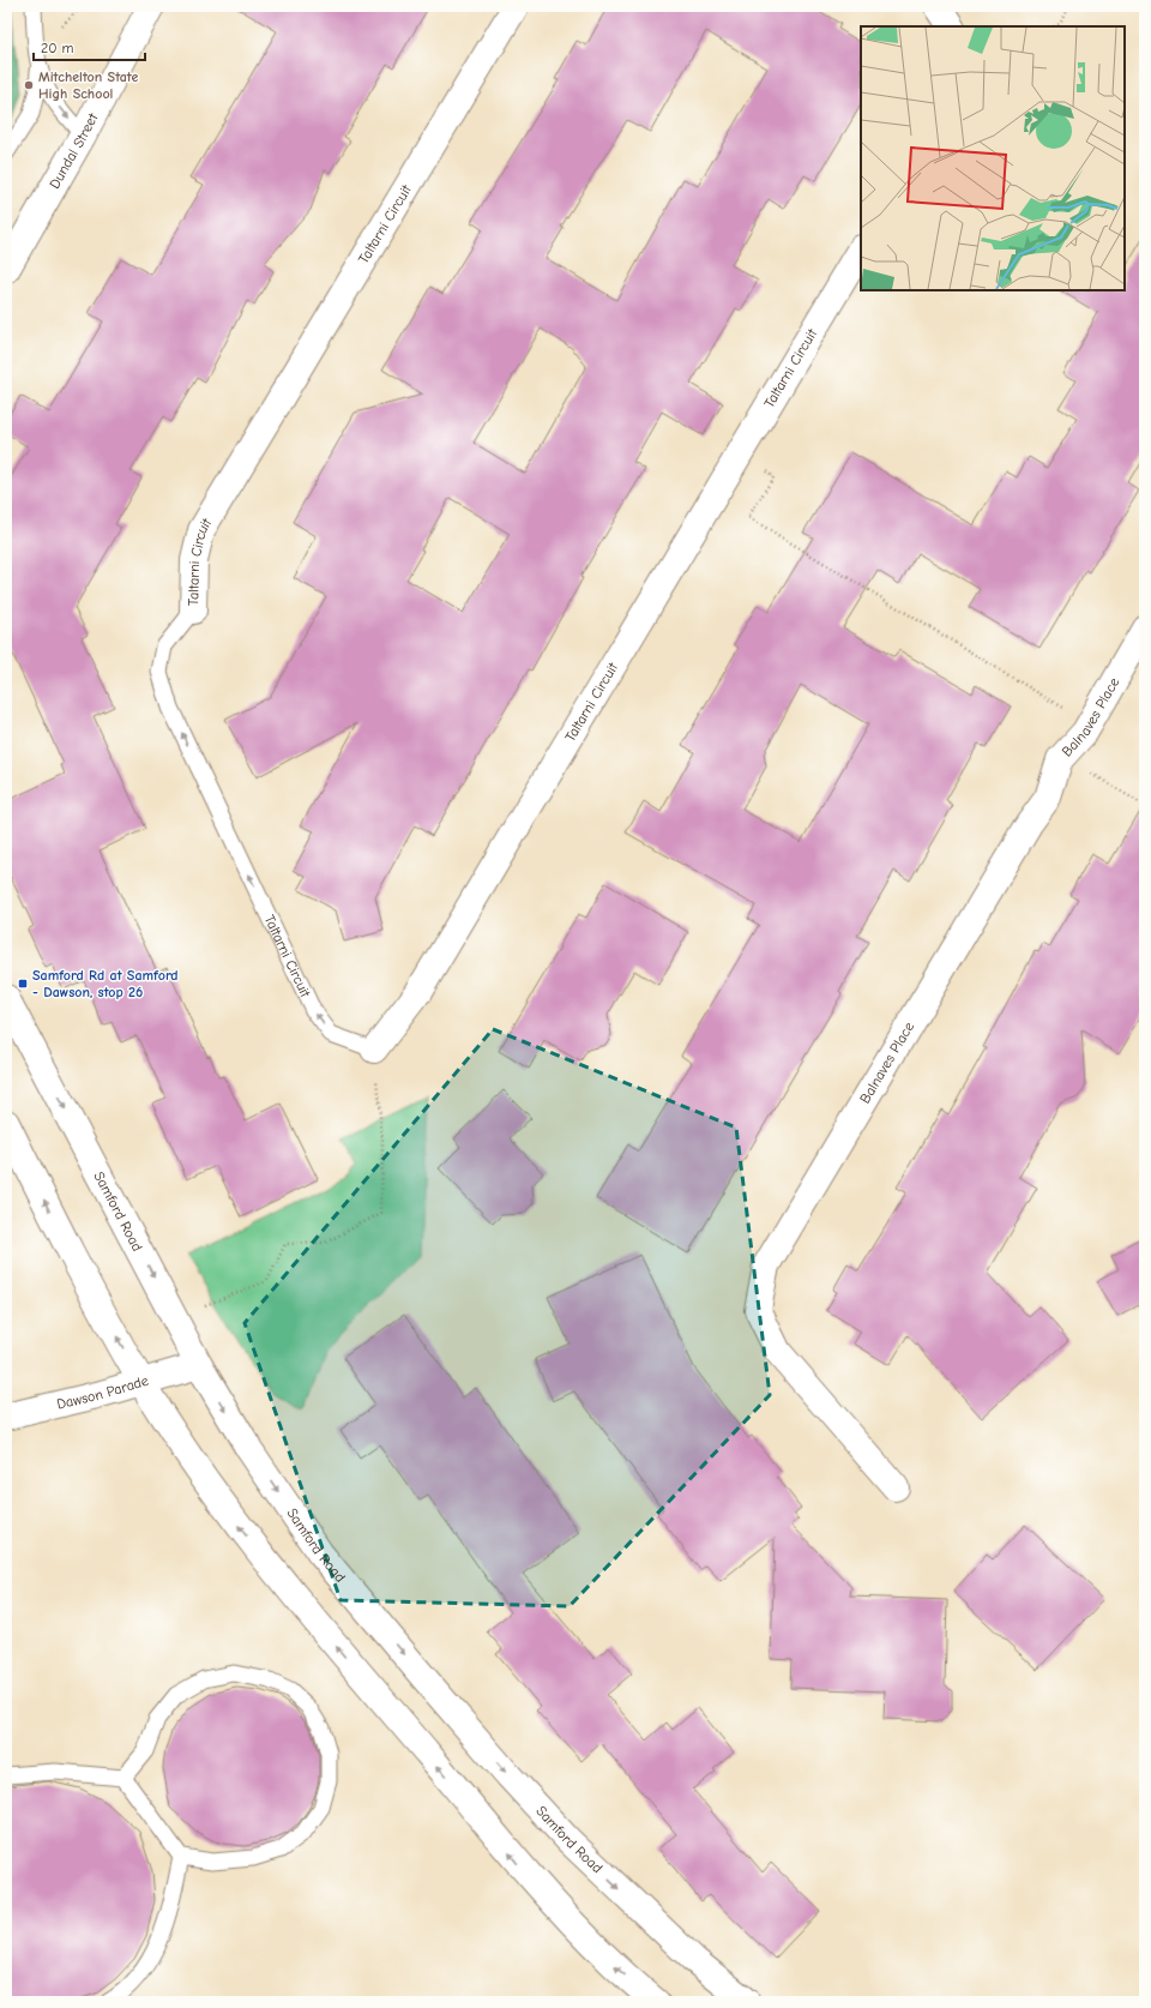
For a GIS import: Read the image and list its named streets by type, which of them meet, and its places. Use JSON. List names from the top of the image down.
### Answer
{
  "streets": {
    "street": [
      "Dundal Street",
      "Taltarni Circuit",
      "Balnaves Place",
      "Samford Road",
      "Dawson Parade"
    ]
  },
  "crossings": [
    ["Samford Road", "Dawson Parade"]
  ],
  "places": {
    "other": ["Mitchelton State High School"],
    "transit": ["Samford Rd at Samford - Dawson, stop 26"]
  },
  "scale_bar": "20 m"
}
